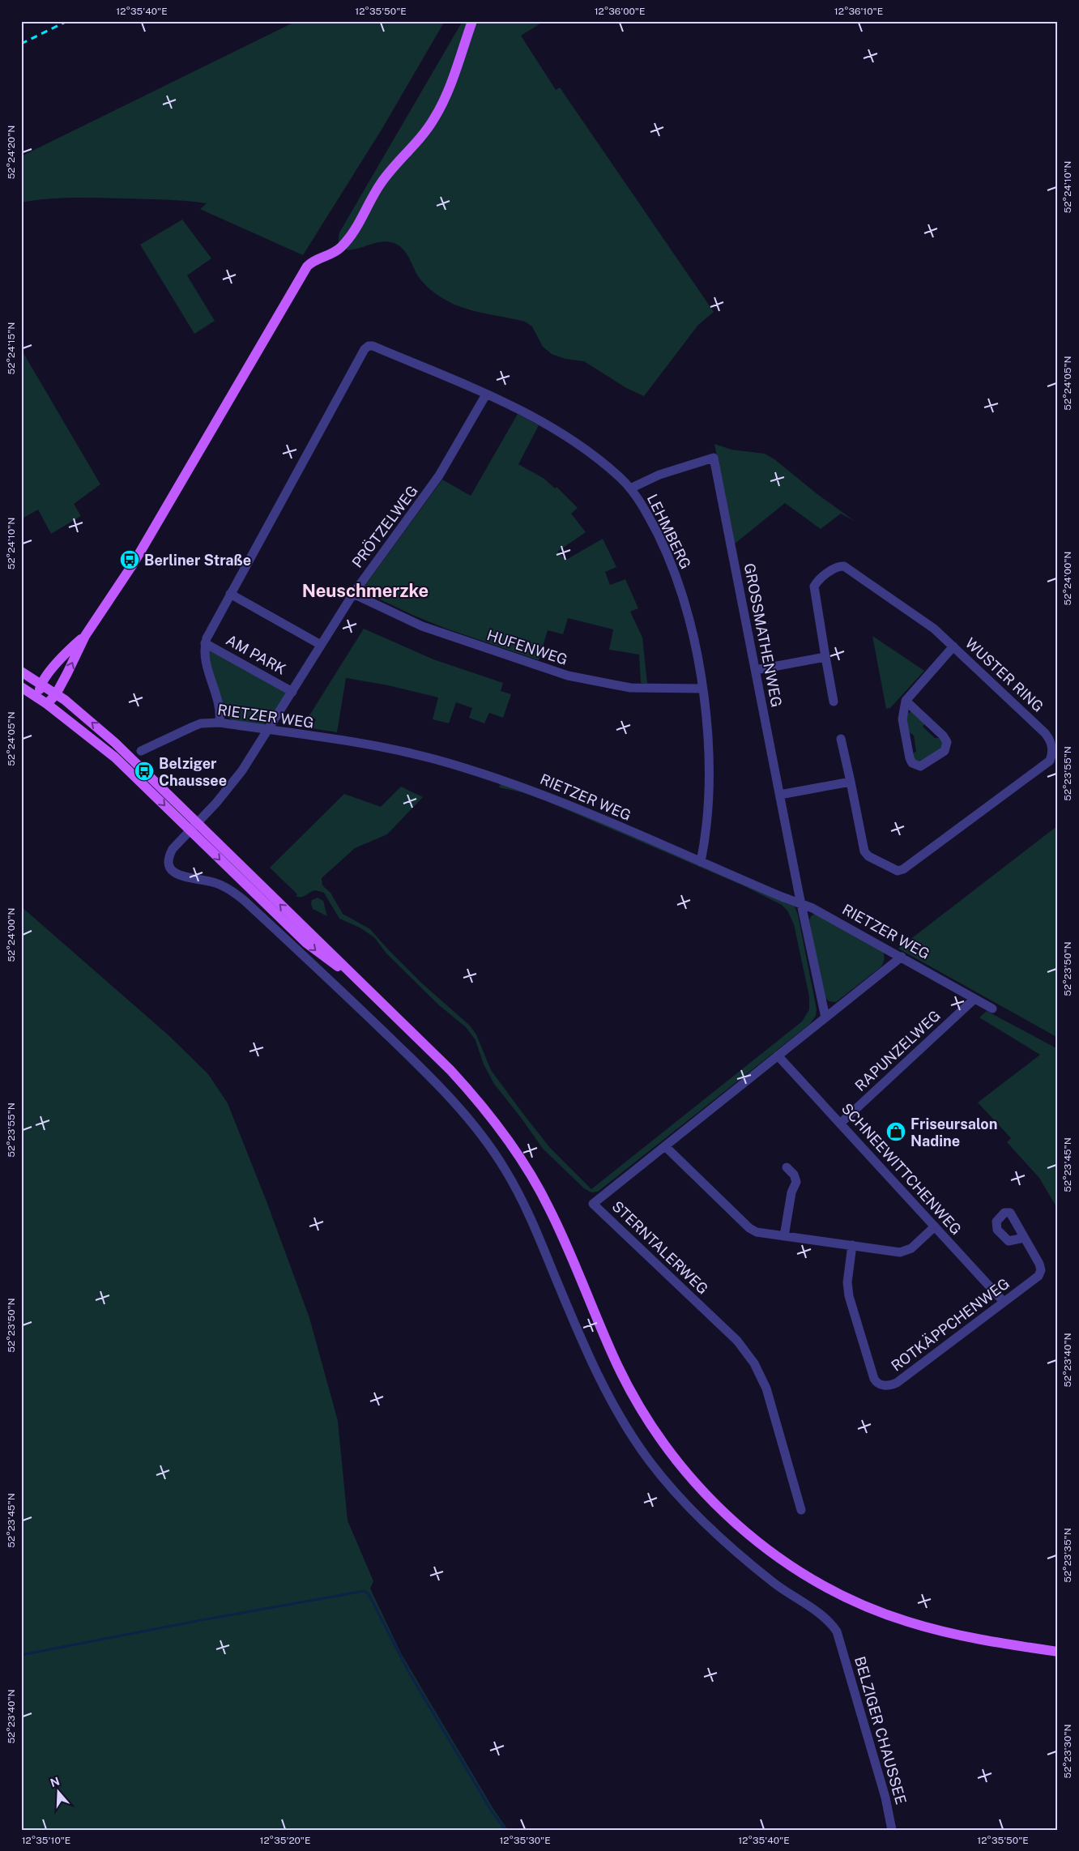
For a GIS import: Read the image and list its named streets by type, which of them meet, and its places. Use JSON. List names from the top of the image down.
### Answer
{
  "streets": {
    "street": [
      "PRÖTZELWEG",
      "LEHMBERG",
      "GROSSMATHENWEG",
      "HUFENWEG",
      "AM PARK",
      "WUSTER RING",
      "RIETZER WEG",
      "RAPUNZELWEG",
      "SCHNEEWITTCHENWEG",
      "STERNTALERWEG",
      "ROTKÄPPCHENWEG",
      "BELZIGER CHAUSSEE"
    ]
  },
  "crossings": [
    ["PRÖTZELWEG", "LEHMBERG"],
    ["PRÖTZELWEG", "HUFENWEG"],
    ["PRÖTZELWEG", "AM PARK"],
    ["PRÖTZELWEG", "RIETZER WEG"],
    ["PRÖTZELWEG", "BELZIGER CHAUSSEE"],
    ["LEHMBERG", "GROSSMATHENWEG"],
    ["LEHMBERG", "HUFENWEG"],
    ["LEHMBERG", "RIETZER WEG"],
    ["GROSSMATHENWEG", "RIETZER WEG"],
    ["RIETZER WEG", "RAPUNZELWEG"],
    ["RIETZER WEG", "STERNTALERWEG"],
    ["RAPUNZELWEG", "SCHNEEWITTCHENWEG"],
    ["SCHNEEWITTCHENWEG", "STERNTALERWEG"],
    ["SCHNEEWITTCHENWEG", "ROTKÄPPCHENWEG"]
  ],
  "districts": ["Neuschmerzke"],
  "places": {
    "bus stop": ["Berliner Straße", "Belziger Chaussee"],
    "shop": ["Friseursalon Nadine"]
  },
  "north": "top",
  "coordinates": [
    "12°35'40\"E",
    "12°35'50\"E",
    "12°36'00\"E",
    "12°36'10\"E",
    "52°24'20\"N",
    "52°24'10\"N",
    "52°24'15\"N",
    "52°24'05\"N",
    "52°24'00\"N",
    "52°23'55\"N",
    "52°23'50\"N",
    "52°23'45\"N",
    "52°23'40\"N",
    "52°23'35\"N",
    "52°23'30\"N",
    "12°35'10\"E",
    "12°35'20\"E",
    "12°35'30\"E"
  ]
}
